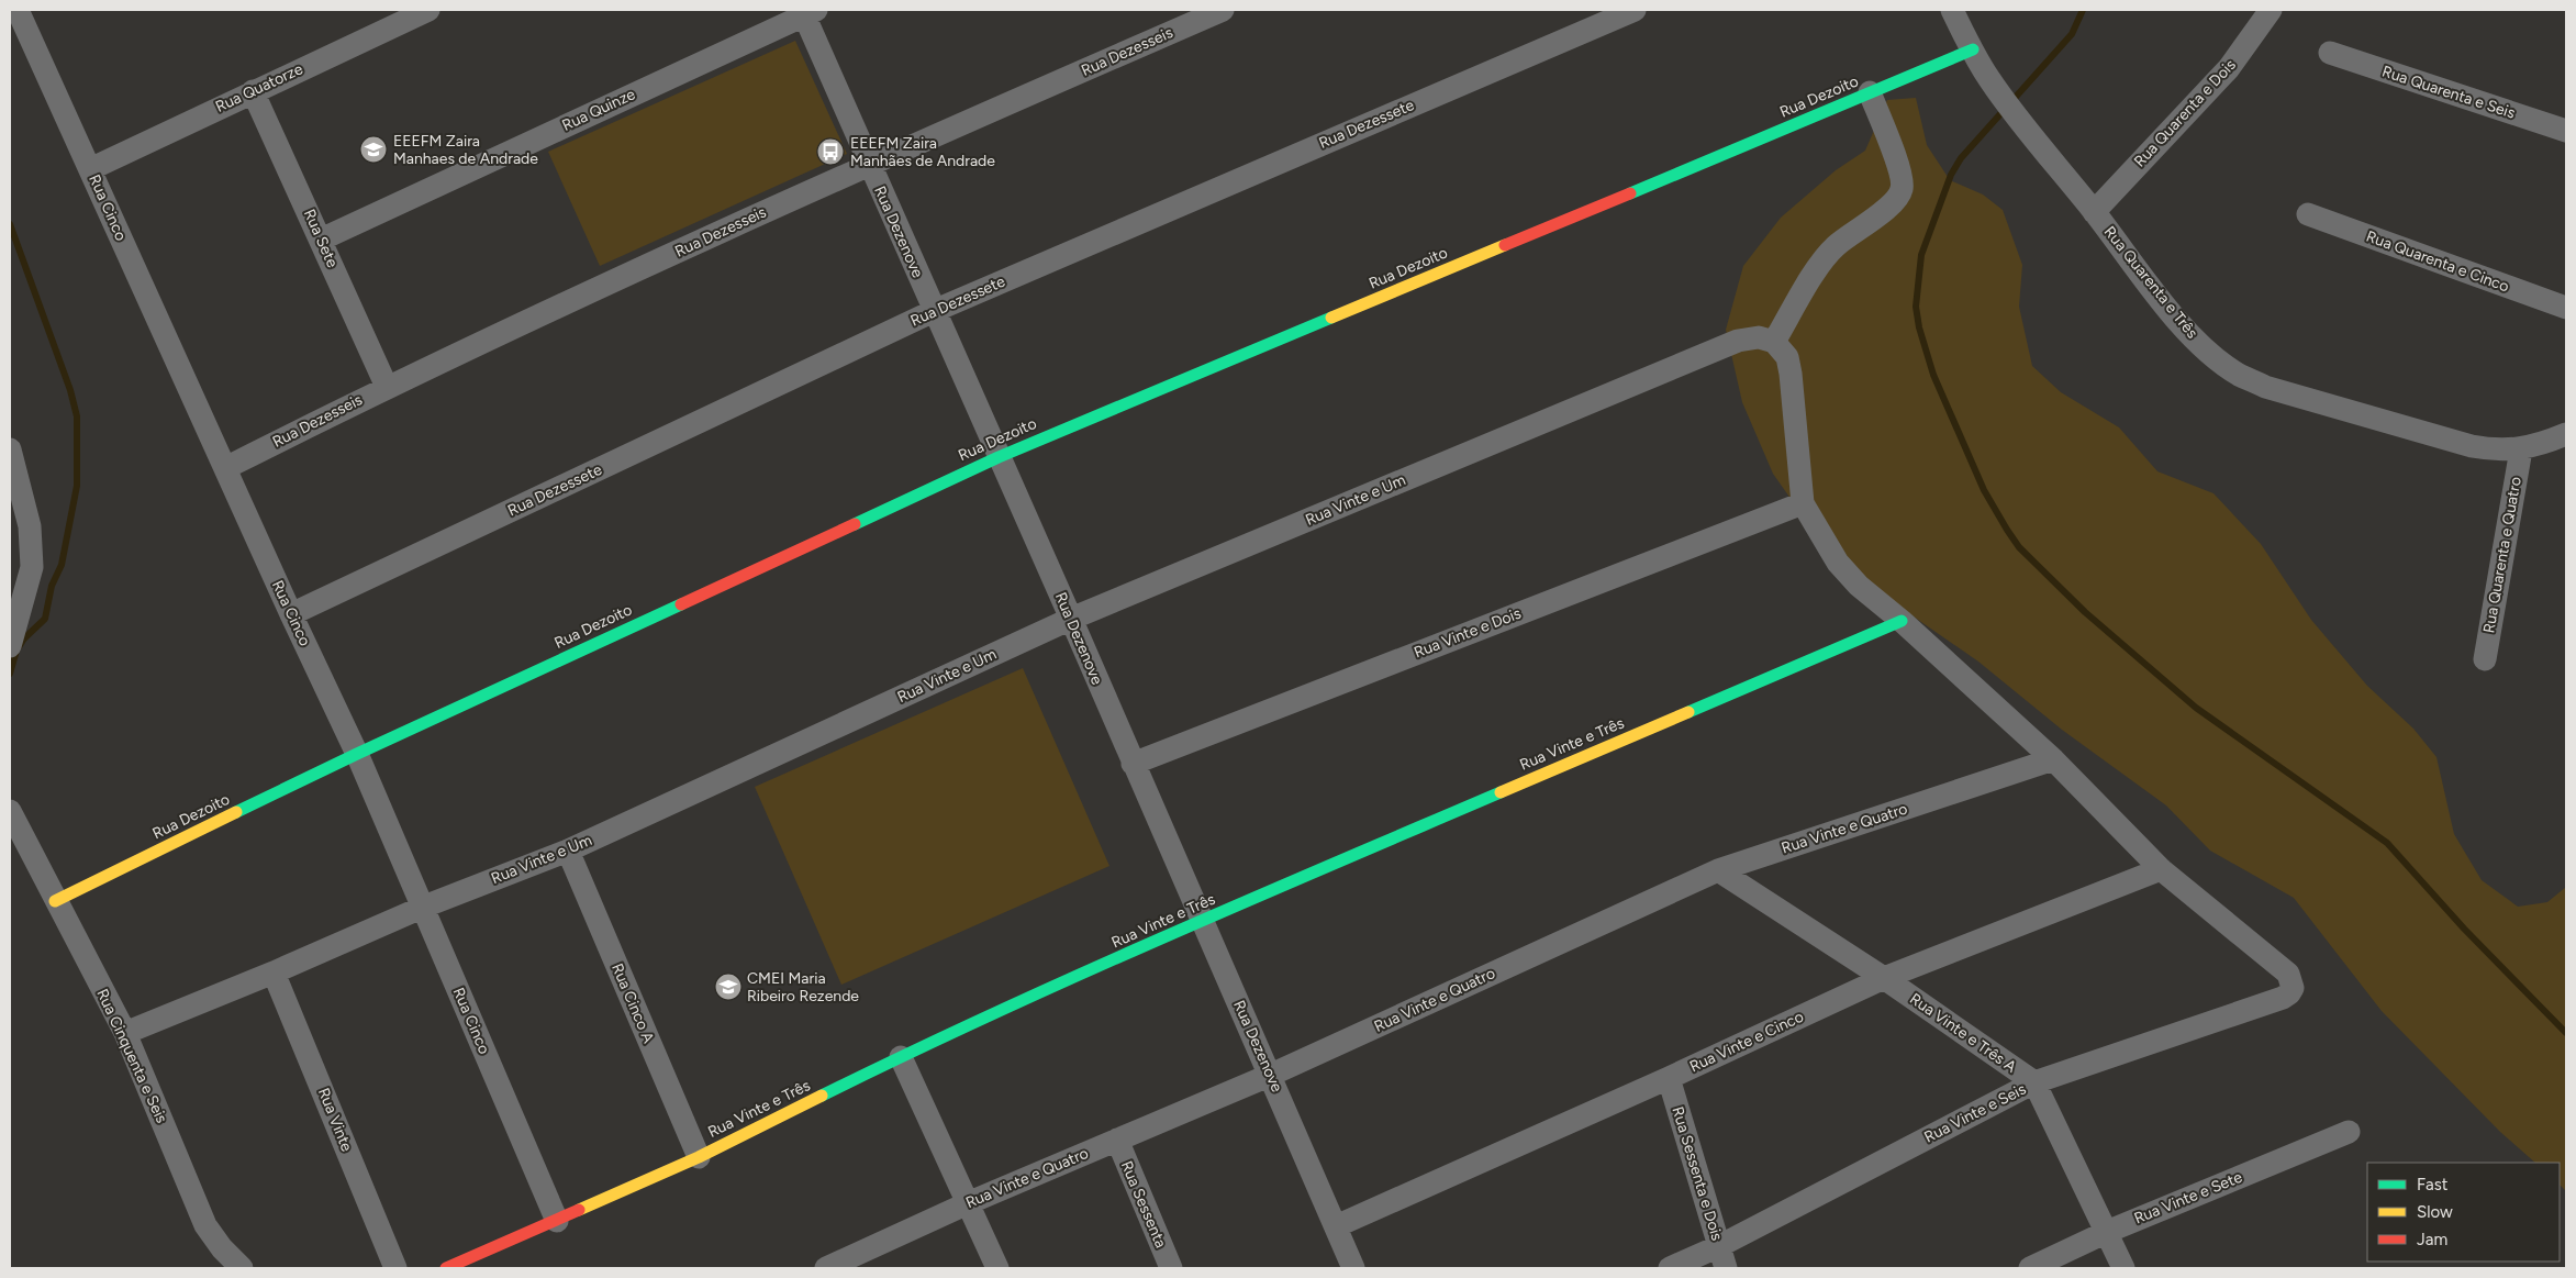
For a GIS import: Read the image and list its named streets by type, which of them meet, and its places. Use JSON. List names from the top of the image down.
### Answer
{
  "streets": {
    "street": [
      "Rua Dezesseis",
      "Rua Quatorze",
      "Rua Quarenta e Seis",
      "Rua Dezoito",
      "Rua Quinze",
      "Rua Quarenta e Dois",
      "Rua Dezessete",
      "Rua Cinco",
      "Rua Dezenove",
      "Rua Sete",
      "Rua Quarenta e Cinco",
      "Rua Quarenta e Três",
      "Rua Vinte e Um",
      "Rua Quarenta e Quatro",
      "Rua Vinte e Dois",
      "Rua Vinte e Três",
      "Rua Vinte e Quatro",
      "Rua Cinco A",
      "Rua Vinte e Três A",
      "Rua Vinte e Cinco",
      "Rua Cinquenta e Seis",
      "Rua Vinte e Seis",
      "Rua Vinte",
      "Rua Sessenta e Dois",
      "Rua Vinte e Sete",
      "Rua Sessenta"
    ]
  },
  "crossings": [
    ["Rua Dezesseis", "Rua Cinco"],
    ["Rua Dezesseis", "Rua Dezenove"],
    ["Rua Dezesseis", "Rua Sete"],
    ["Rua Quatorze", "Rua Cinco"],
    ["Rua Quatorze", "Rua Sete"],
    ["Rua Dezoito", "Rua Cinco"],
    ["Rua Dezoito", "Rua Dezenove"],
    ["Rua Dezoito", "Rua Quarenta e Três"],
    ["Rua Dezoito", "Rua Cinquenta e Seis"],
    ["Rua Quinze", "Rua Dezenove"],
    ["Rua Quinze", "Rua Sete"],
    ["Rua Quarenta e Dois", "Rua Quarenta e Três"],
    ["Rua Dezessete", "Rua Cinco"],
    ["Rua Dezessete", "Rua Dezenove"],
    ["Rua Cinco", "Rua Vinte e Um"],
    ["Rua Cinco", "Rua Vinte e Três"],
    ["Rua Dezenove", "Rua Vinte e Um"],
    ["Rua Dezenove", "Rua Vinte e Dois"],
    ["Rua Dezenove", "Rua Vinte e Três"],
    ["Rua Dezenove", "Rua Vinte e Quatro"],
    ["Rua Dezenove", "Rua Vinte e Cinco"],
    ["Rua Quarenta e Três", "Rua Quarenta e Quatro"],
    ["Rua Vinte e Um", "Rua Cinco A"],
    ["Rua Vinte e Um", "Rua Cinquenta e Seis"],
    ["Rua Vinte e Um", "Rua Vinte"],
    ["Rua Vinte e Três", "Rua Cinco A"],
    ["Rua Vinte e Quatro", "Rua Vinte e Três A"],
    ["Rua Vinte e Quatro", "Rua Sessenta"],
    ["Rua Vinte e Três A", "Rua Vinte e Cinco"],
    ["Rua Vinte e Três A", "Rua Vinte e Seis"],
    ["Rua Vinte e Três A", "Rua Vinte e Sete"],
    ["Rua Vinte e Cinco", "Rua Vinte e Seis"],
    ["Rua Vinte e Cinco", "Rua Sessenta e Dois"],
    ["Rua Vinte e Seis", "Rua Sessenta e Dois"]
  ],
  "places": {
    "school or university": ["EEEFM Zaira Manhaes de Andrade", "CMEI Maria Ribeiro Rezende"],
    "bus stop": ["EEEFM Zaira Manhães de Andrade"]
  },
  "legend": ["Fast", "Slow", "Jam"]
}
